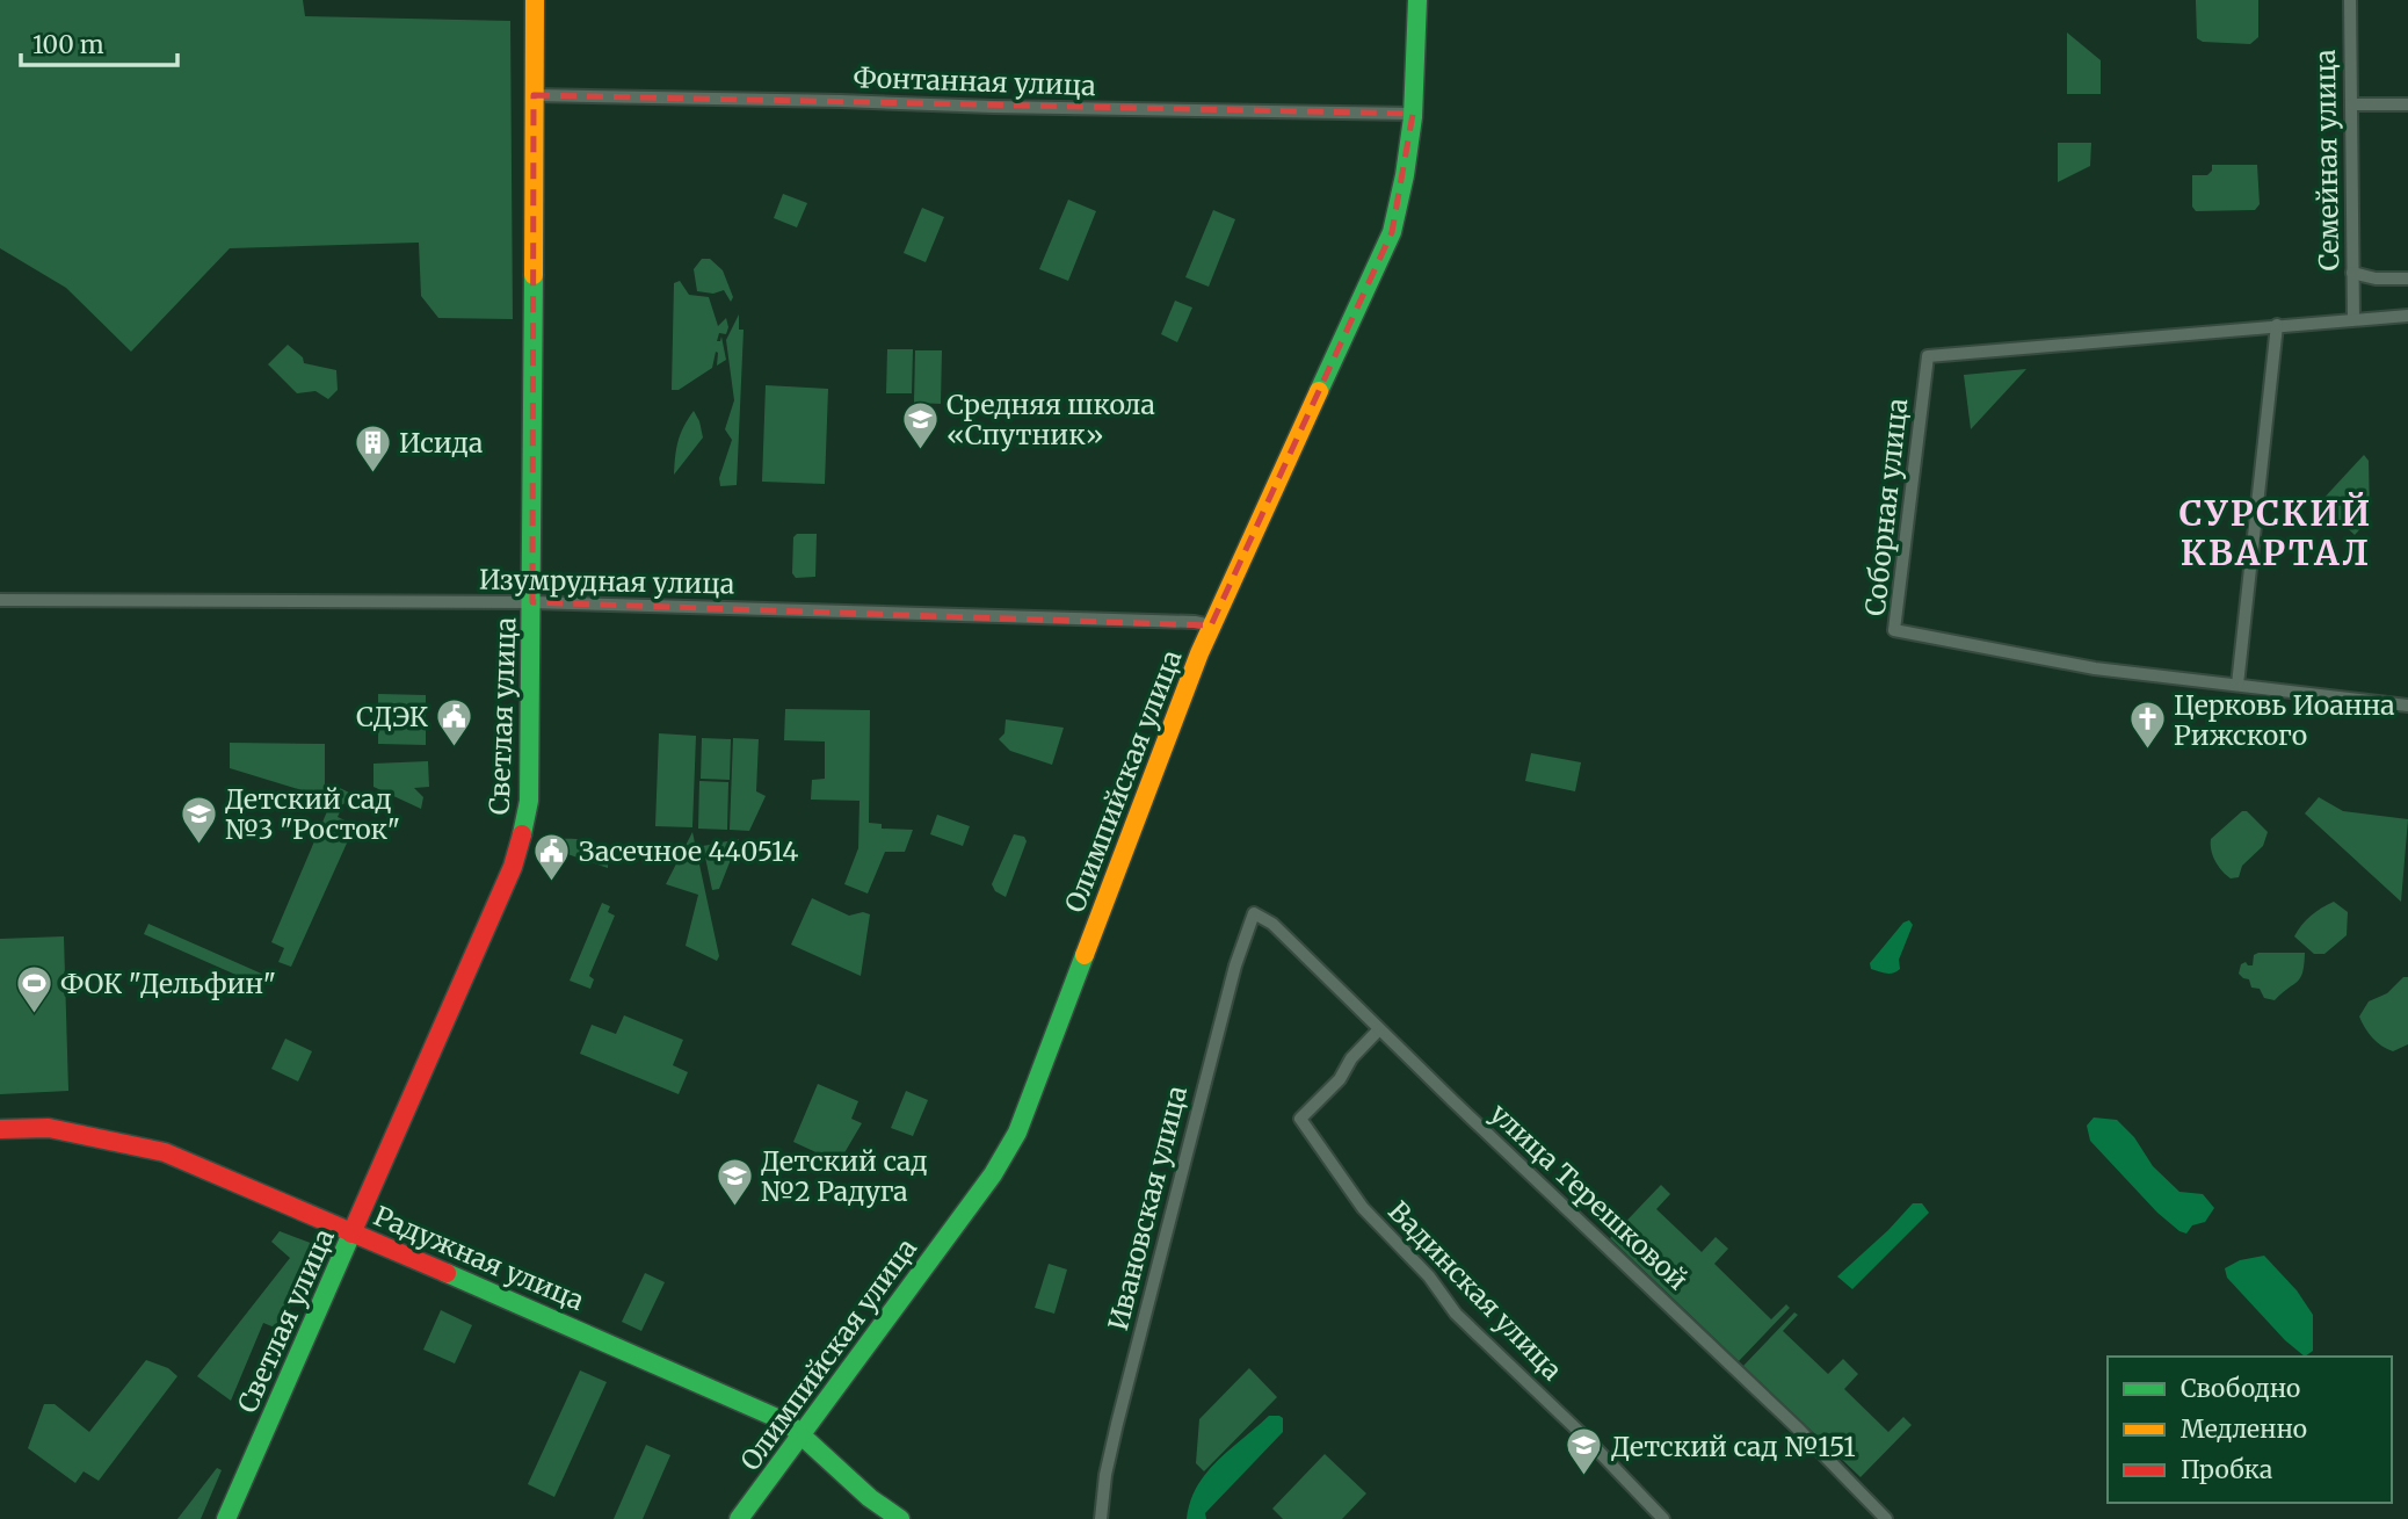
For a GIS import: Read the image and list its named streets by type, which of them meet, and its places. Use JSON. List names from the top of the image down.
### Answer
{
  "streets": {
    "street": [
      "Фонтанная улица",
      "Семейная улица",
      "Соборная улица",
      "Изумрудная улица",
      "Светлая улица",
      "Олимпийская улица",
      "улица Терешковой",
      "Ивановская улица",
      "Радужная улица",
      "Вадинская улица"
    ]
  },
  "crossings": [
    ["Фонтанная улица", "Светлая улица"],
    ["Фонтанная улица", "Олимпийская улица"],
    ["Семейная улица", "Соборная улица"],
    ["Изумрудная улица", "Светлая улица"],
    ["Изумрудная улица", "Олимпийская улица"],
    ["Светлая улица", "Радужная улица"],
    ["Олимпийская улица", "Радужная улица"],
    ["улица Терешковой", "Ивановская улица"],
    ["улица Терешковой", "Вадинская улица"]
  ],
  "districts": ["СУРСКИЙ КВАРТАЛ"],
  "places": {
    "school or university": [
      "Средняя школа «Спутник»",
      "Детский сад №3 \"Росток\"",
      "Детский сад №2 Радуга",
      "Детский сад №151"
    ],
    "building": ["Исида"],
    "public building": ["СДЭК", "Засечное 440514"],
    "church": ["Церковь Иоанна Рижского"],
    "sports": ["ФОК \"Дельфин\""]
  },
  "legend": ["Свободно", "Медленно", "Пробка"],
  "scale_bar": "100 m"
}
